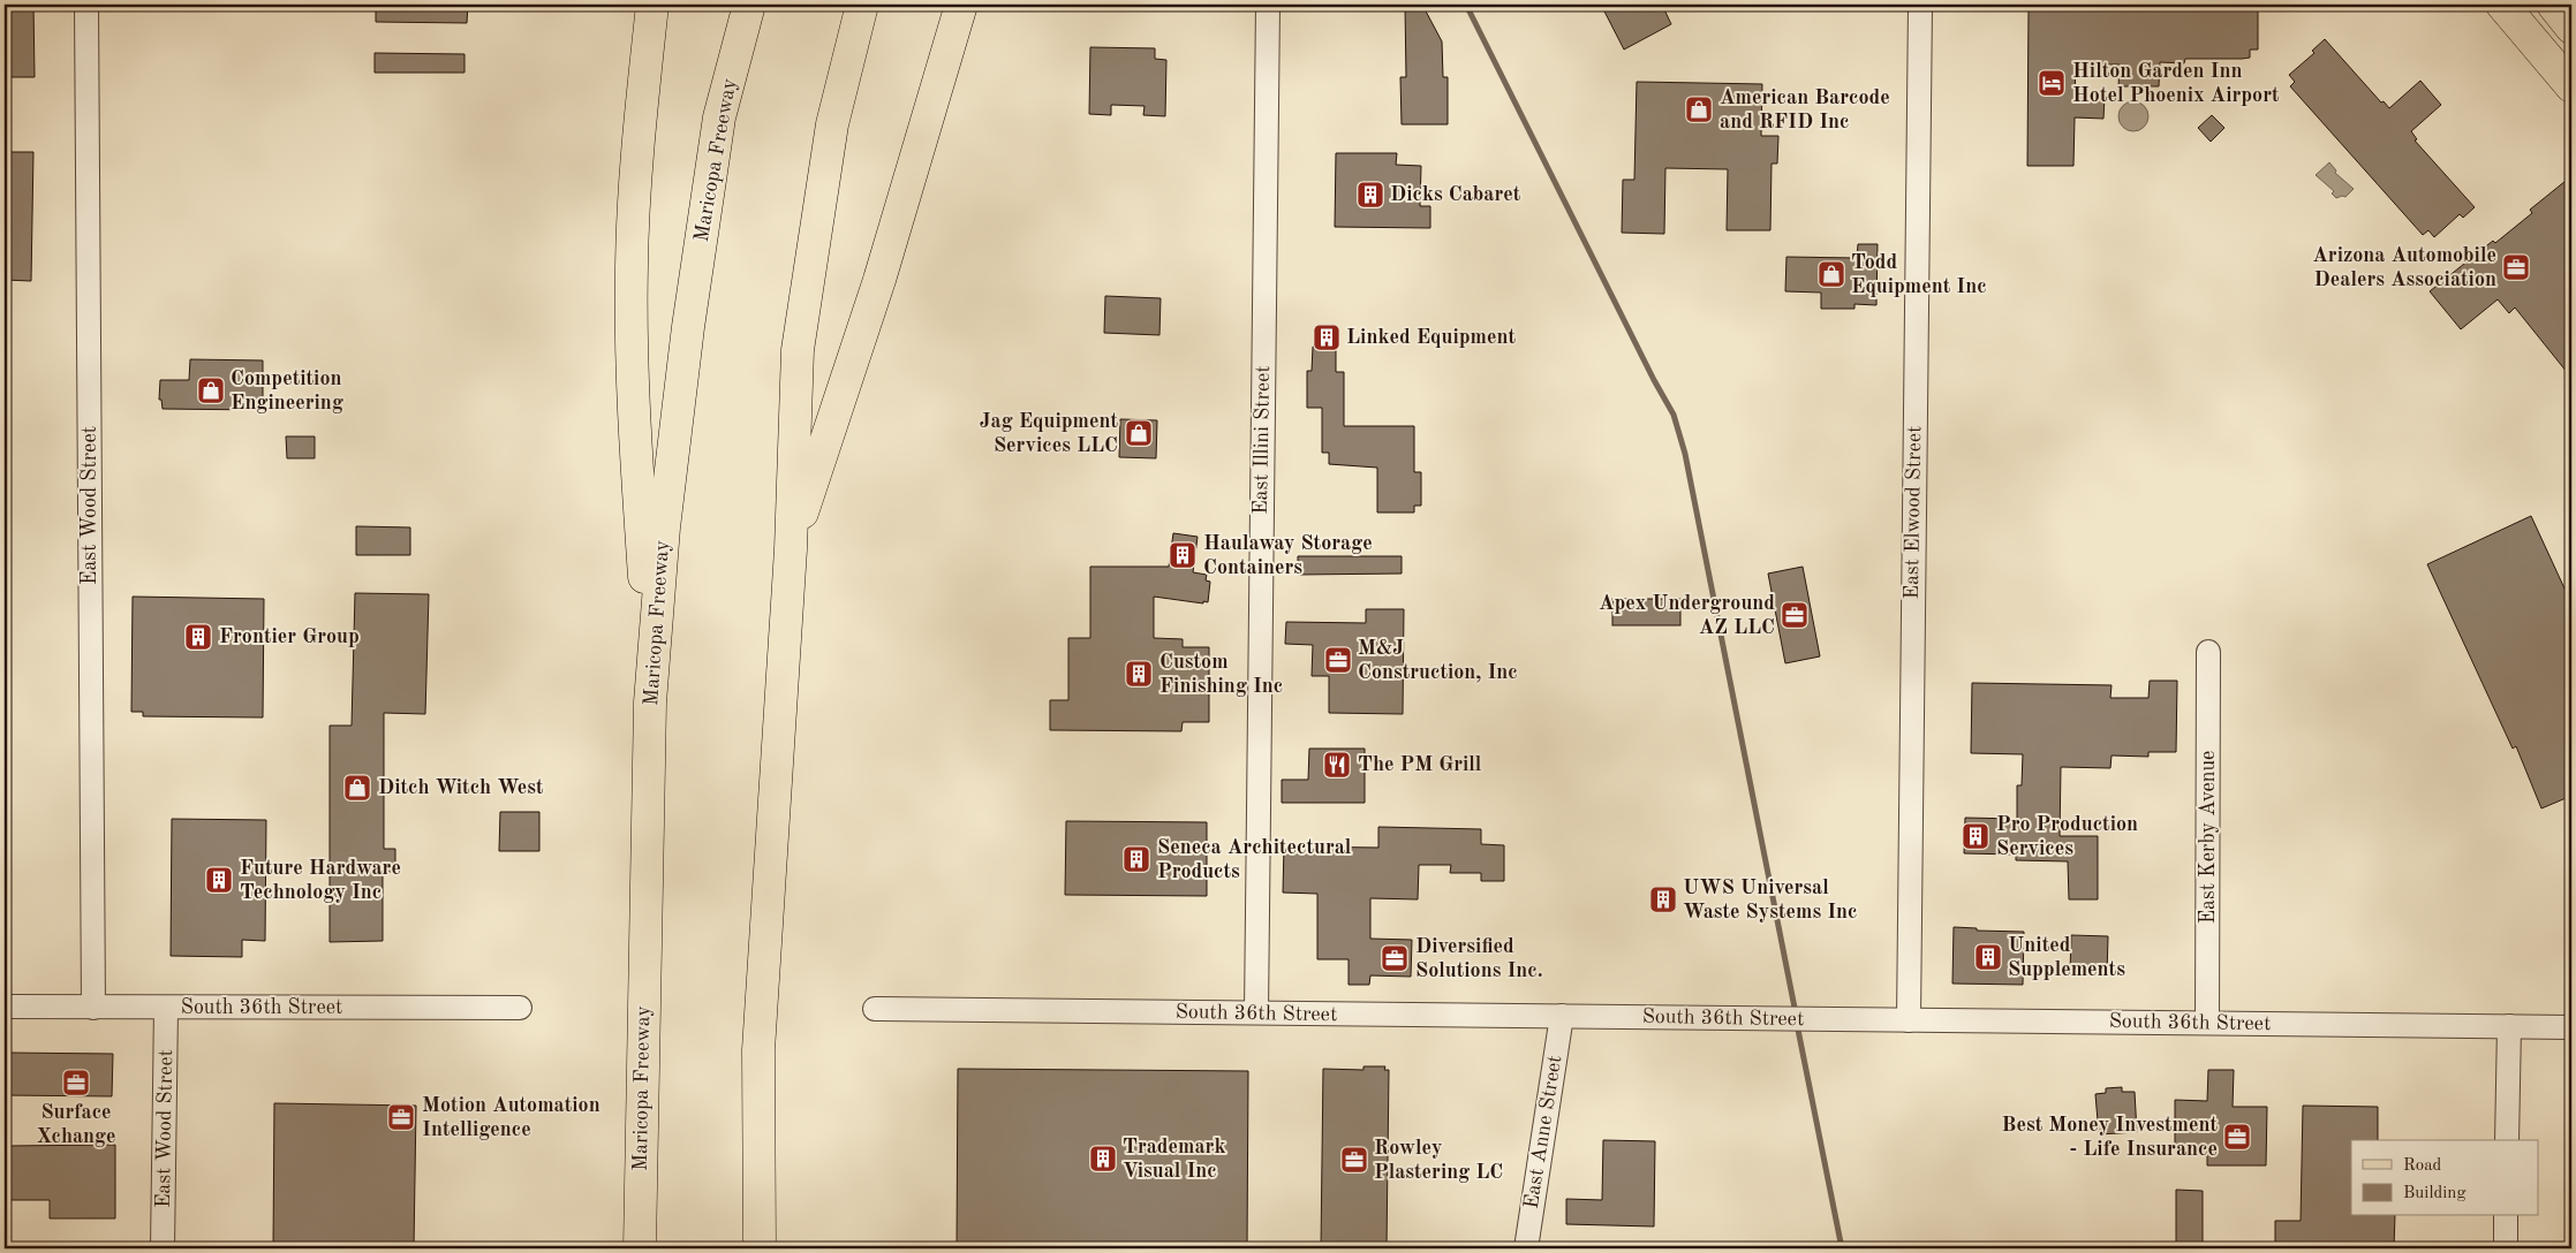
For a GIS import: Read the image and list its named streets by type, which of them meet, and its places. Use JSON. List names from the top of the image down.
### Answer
{
  "streets": {
    "main road": ["Maricopa Freeway"],
    "street": [
      "East Illini Street",
      "East Wood Street",
      "East Elwood Street",
      "East Kerby Avenue",
      "South 36th Street",
      "East Anne Street"
    ]
  },
  "crossings": [
    ["East Illini Street", "South 36th Street"],
    ["East Wood Street", "South 36th Street"],
    ["East Elwood Street", "South 36th Street"],
    ["East Kerby Avenue", "South 36th Street"],
    ["South 36th Street", "East Anne Street"]
  ],
  "places": {
    "hotel": ["Hilton Garden Inn Hotel Phoenix Airport"],
    "shop": [
      "American Barcode and RFID Inc",
      "Todd Equipment Inc",
      "Competition Engineering",
      "Jag Equipment Services LLC",
      "Ditch Witch West"
    ],
    "building": [
      "Dicks Cabaret",
      "Linked Equipment",
      "Haulaway Storage Containers",
      "Frontier Group",
      "Custom Finishing Inc",
      "Pro Production Services",
      "Seneca Architectural Products",
      "Future Hardware Technology Inc",
      "UWS Universal Waste Systems Inc",
      "United Supplements",
      "Trademark Visual Inc"
    ],
    "office": [
      "Arizona Automobile Dealers Association",
      "Apex Underground AZ LLC",
      "M&J Construction, Inc",
      "Diversified Solutions Inc.",
      "Surface Xchange",
      "Motion Automation Intelligence",
      "Best Money Investment - Life Insurance",
      "Rowley Plastering LC"
    ],
    "restaurant": ["The PM Grill"]
  },
  "legend": ["Road", "Building"]
}
